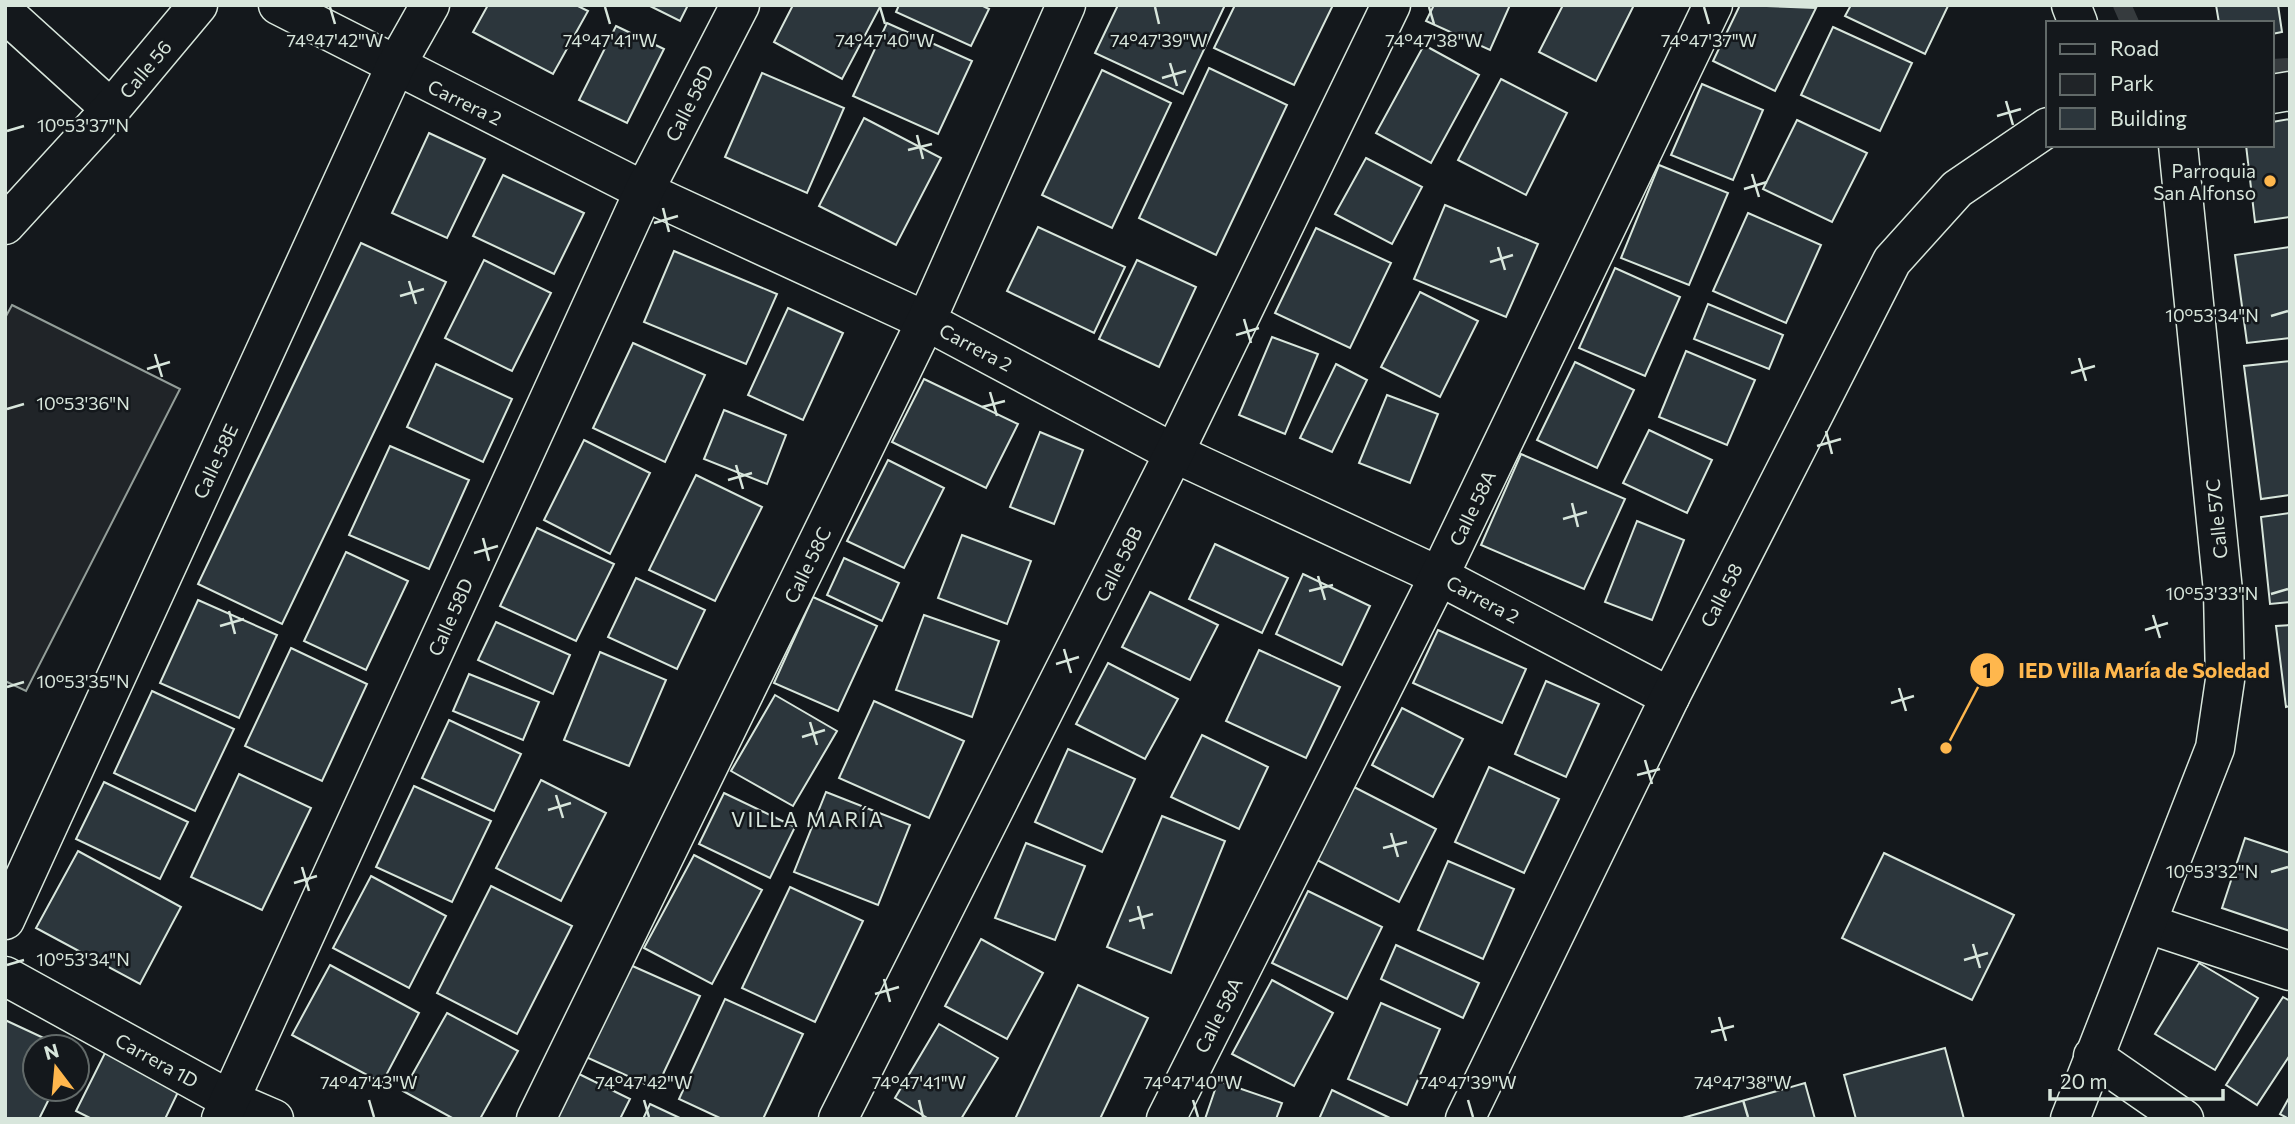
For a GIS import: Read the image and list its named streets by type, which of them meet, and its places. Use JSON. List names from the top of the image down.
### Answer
{
  "streets": {
    "street": [
      "Calle 56",
      "Carrera 2",
      "Calle 58D",
      "Calle 58E",
      "Calle 58A",
      "Calle 57C",
      "Calle 58B",
      "Calle 58C",
      "Calle 58",
      "Carrera 1D"
    ]
  },
  "crossings": [
    ["Carrera 2", "Calle 58D"],
    ["Carrera 2", "Calle 58E"],
    ["Carrera 2", "Calle 58A"],
    ["Carrera 2", "Calle 58B"],
    ["Carrera 2", "Calle 58C"],
    ["Carrera 2", "Calle 58"],
    ["Calle 58D", "Carrera 1D"]
  ],
  "districts": ["VILLA MARÍA"],
  "places": ["Parroquia San Alfonso", "IED Villa María de Soledad"],
  "legend": ["Road", "Park", "Building"],
  "scale_bar": "20 m",
  "north": "top",
  "coordinates": [
    "74°47'42\"W",
    "74°47'41\"W",
    "74°47'40\"W",
    "74°47'39\"W",
    "74°47'38\"W",
    "74°47'37\"W",
    "10°53'37\"N",
    "10°53'34\"N",
    "10°53'36\"N",
    "10°53'33\"N",
    "10°53'35\"N",
    "10°53'32\"N",
    "74°47'43\"W"
  ]
}
